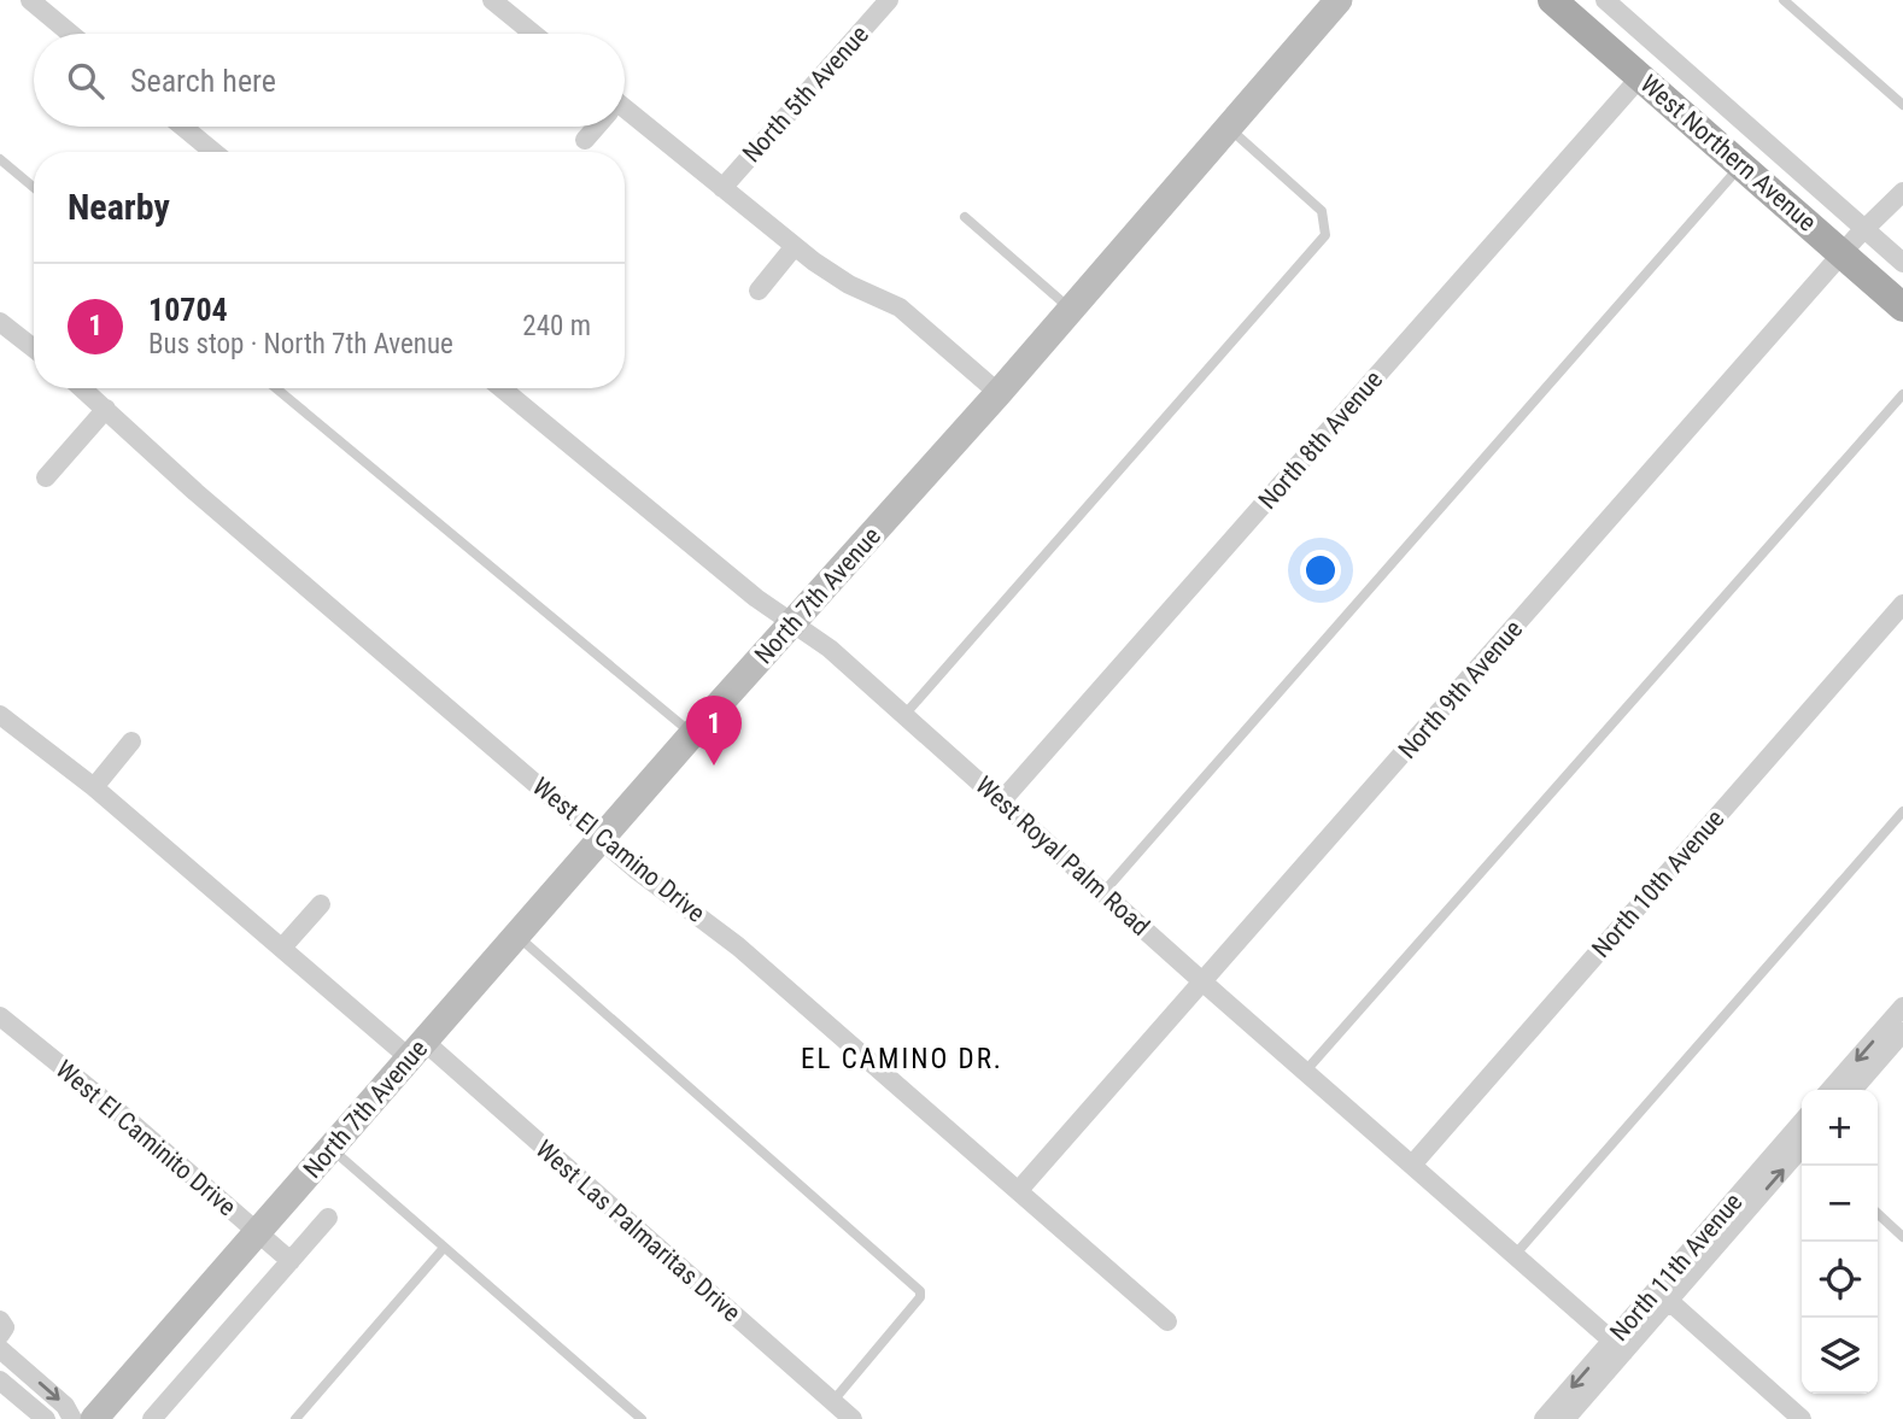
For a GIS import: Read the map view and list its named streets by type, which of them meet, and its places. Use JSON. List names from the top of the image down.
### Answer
{
  "streets": {
    "main road": ["West Northern Avenue", "North 7th Avenue"],
    "street": [
      "North 5th Avenue",
      "North 8th Avenue",
      "North 9th Avenue",
      "West El Camino Drive",
      "West Royal Palm Road",
      "North 10th Avenue",
      "West El Caminito Drive",
      "West Las Palmaritas Drive",
      "North 11th Avenue"
    ]
  },
  "crossings": [
    ["West Northern Avenue", "North 8th Avenue"],
    ["West Northern Avenue", "North 9th Avenue"],
    ["North 8th Avenue", "West Royal Palm Road"],
    ["North 7th Avenue", "West El Camino Drive"],
    ["North 7th Avenue", "West Royal Palm Road"],
    ["North 7th Avenue", "West El Caminito Drive"],
    ["North 7th Avenue", "West Las Palmaritas Drive"],
    ["North 9th Avenue", "West El Camino Drive"],
    ["North 9th Avenue", "West Royal Palm Road"],
    ["West Royal Palm Road", "North 10th Avenue"],
    ["West Royal Palm Road", "North 11th Avenue"]
  ],
  "districts": ["EL CAMINO DR."],
  "page": {
    "search": "Search here",
    "heading": "Nearby",
    "list": [
      {
        "mark": "1",
        "name": "10704",
        "note": "Bus stop · North 7th Avenue",
        "value": "240 m"
      }
    ],
    "pins": "1",
    "map_buttons": ["+", "−"]
  }
}
